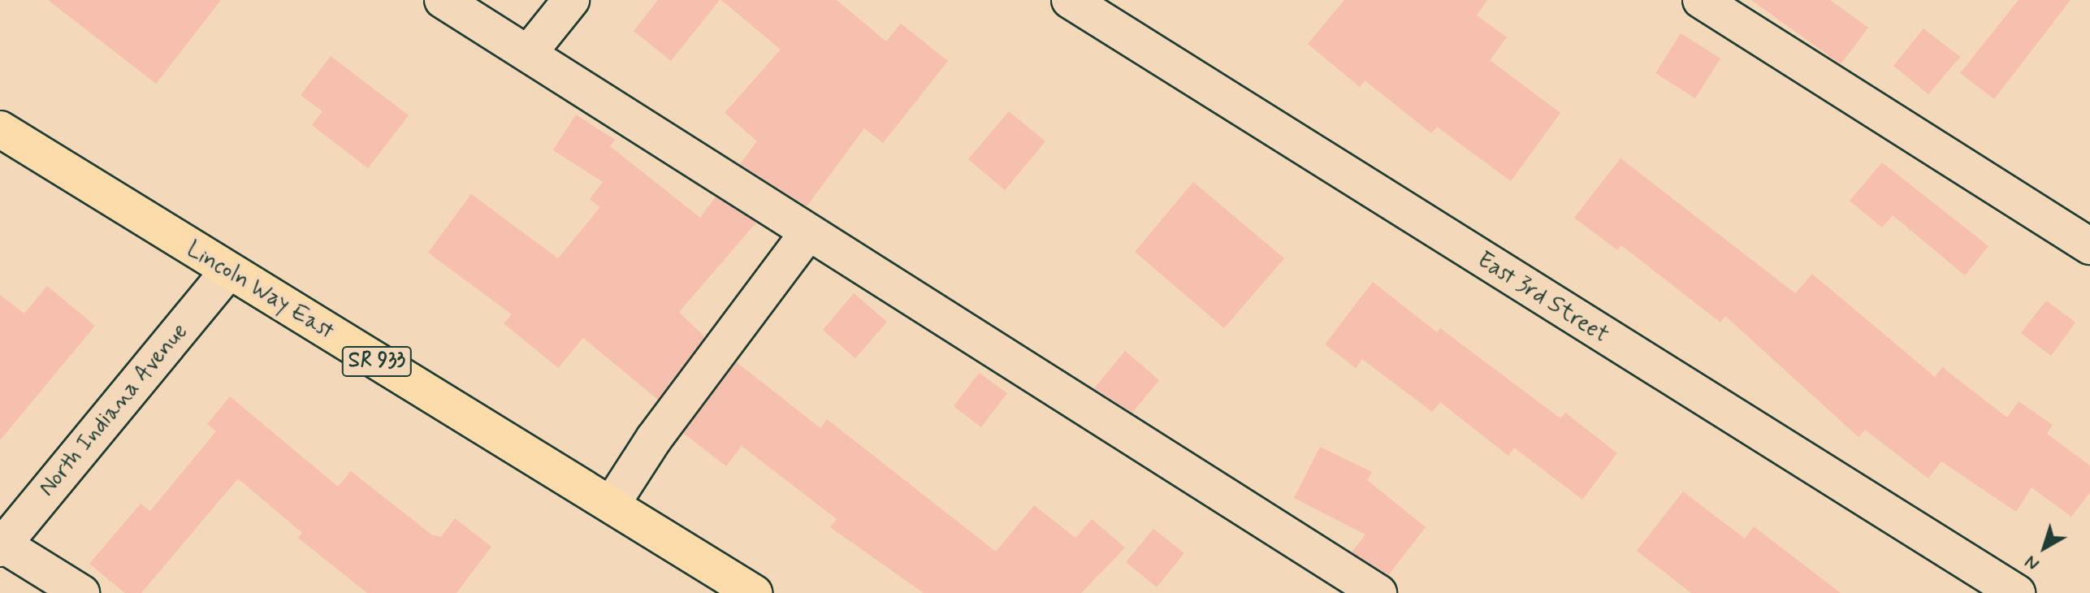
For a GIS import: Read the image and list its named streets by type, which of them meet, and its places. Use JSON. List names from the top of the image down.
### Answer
{
  "streets": {
    "main road": ["Lincoln Way East", "SR 933"],
    "street": ["East 3rd Street", "North Indiana Avenue"]
  },
  "crossings": [
    ["Lincoln Way East", "North Indiana Avenue"]
  ],
  "north": "bottom left"
}
